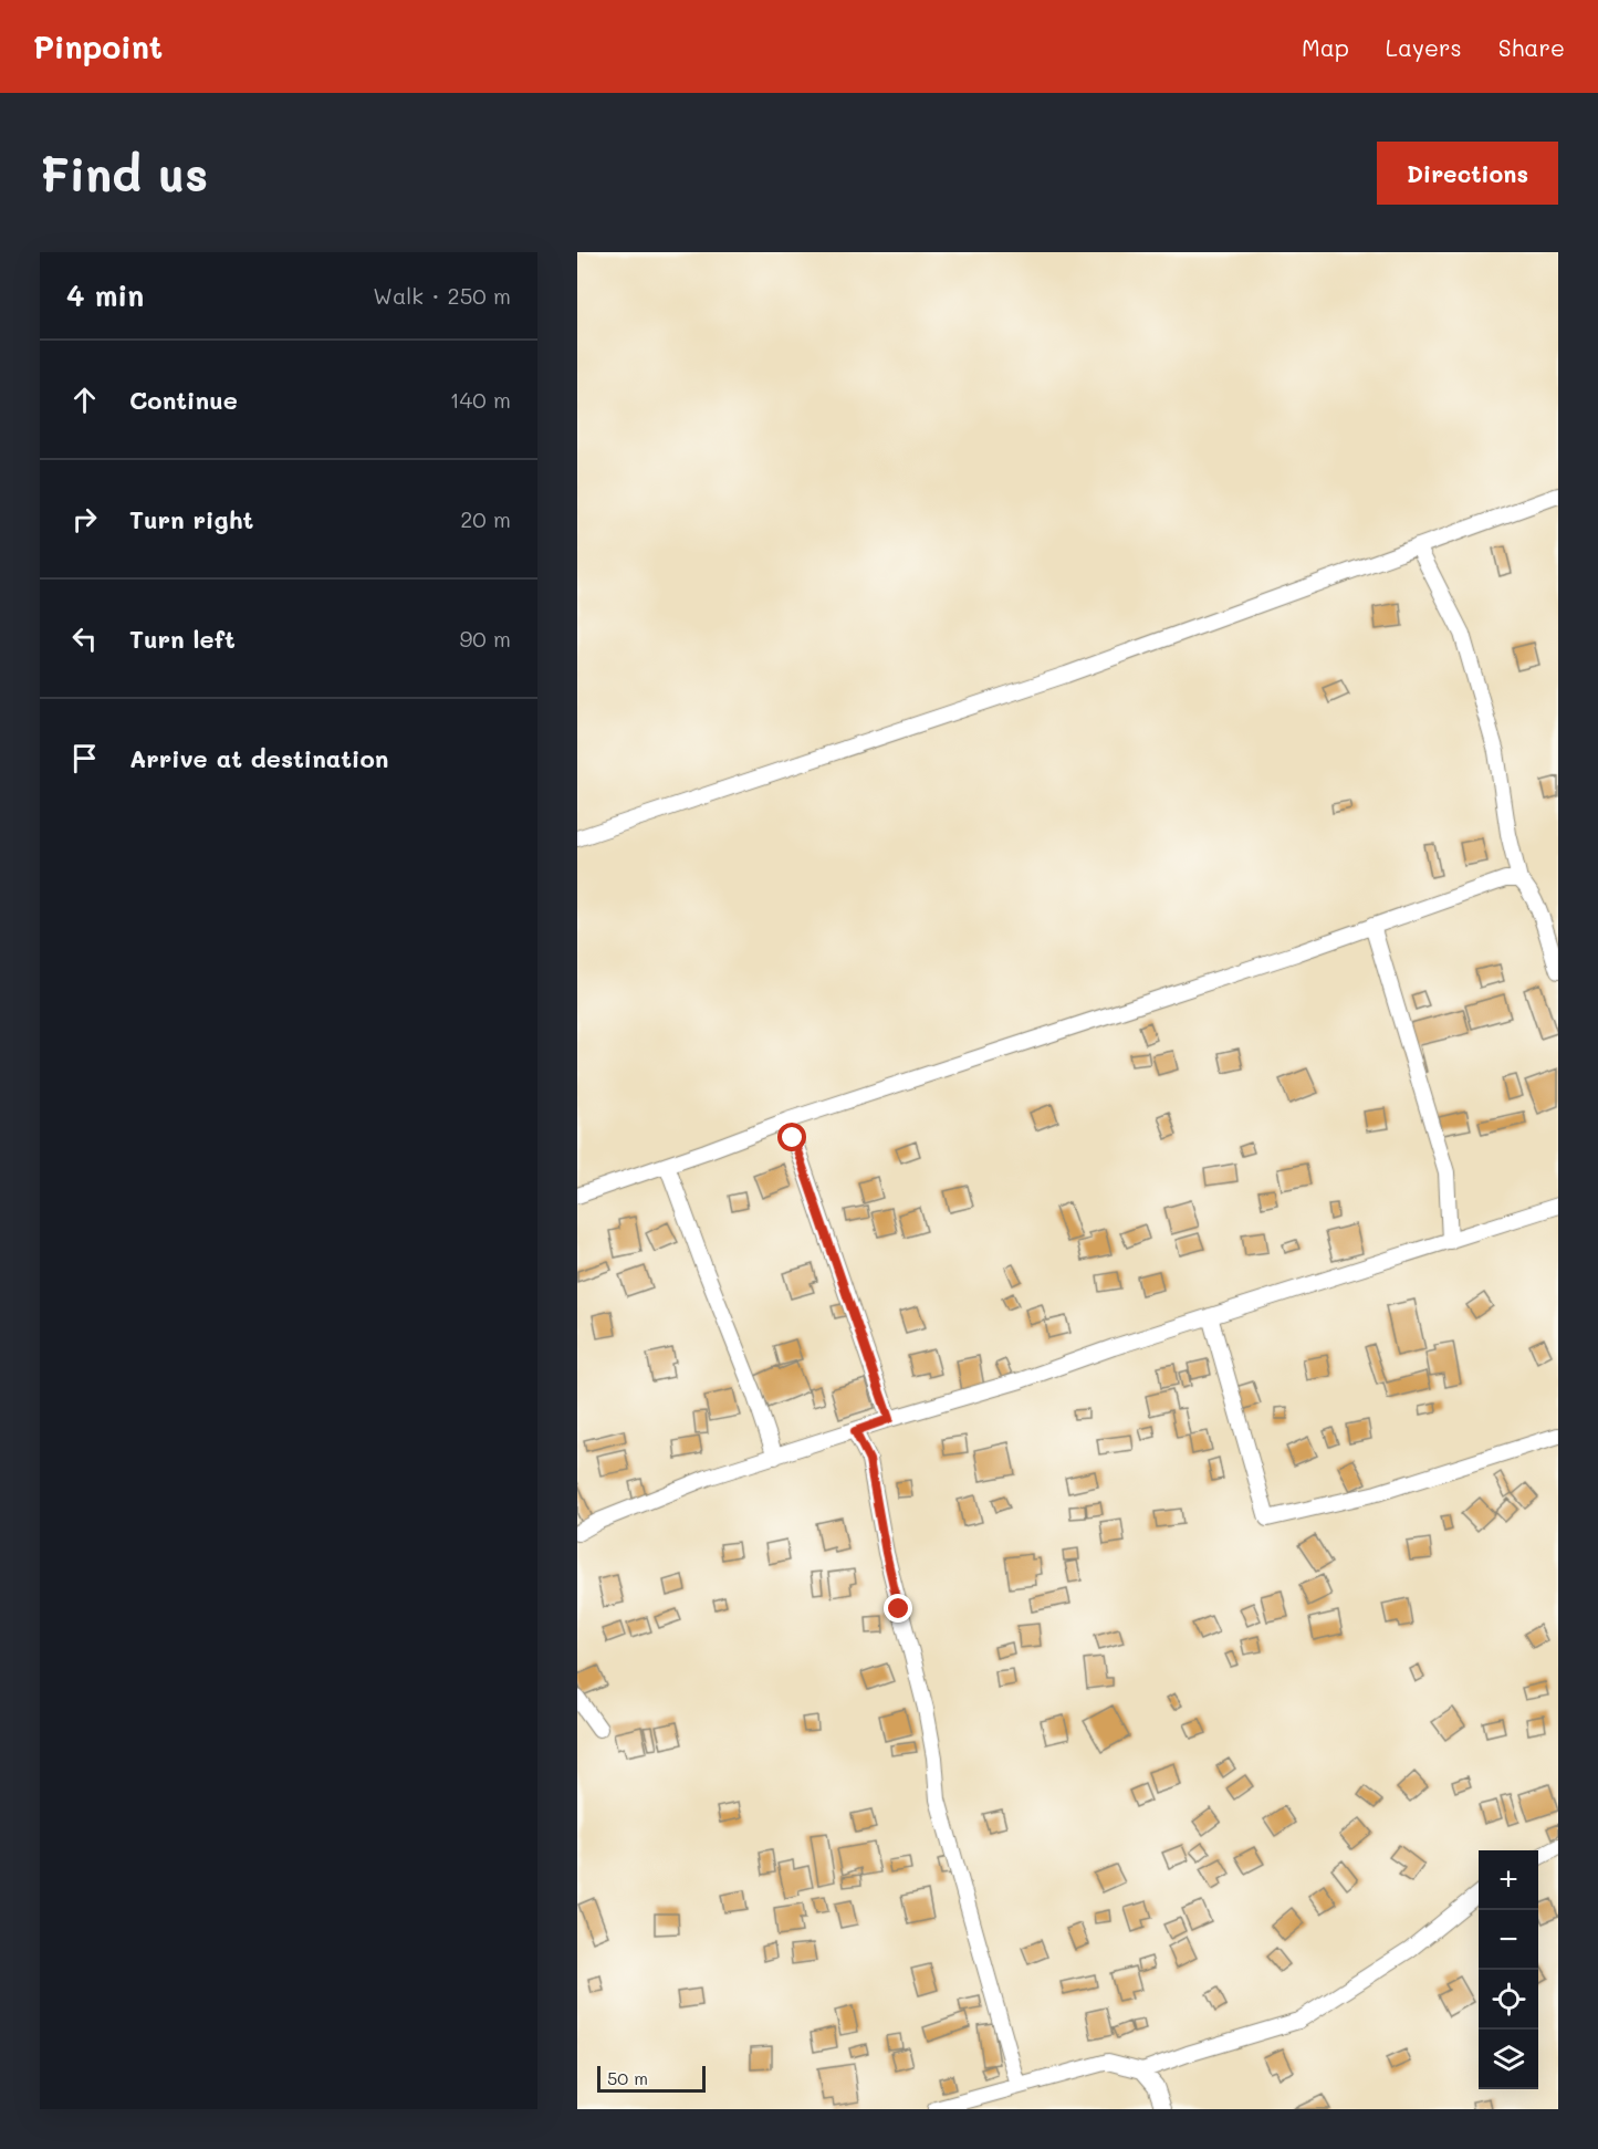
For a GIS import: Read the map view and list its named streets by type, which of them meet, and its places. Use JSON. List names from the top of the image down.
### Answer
{
  "scale_bar": "50 m",
  "page": {
    "header": "Pinpoint",
    "nav": ["Map", "Layers", "Share"],
    "buttons": "Directions",
    "title": "Find us",
    "heading": ["4 min", "Walk · 250 m"],
    "list": [
      ["Continue", "140 m"],
      ["Turn right", "20 m"],
      ["Turn left", "90 m"],
      "Arrive at destination"
    ],
    "map_buttons": ["+", "−"],
    "scale": "50 m"
  }
}
